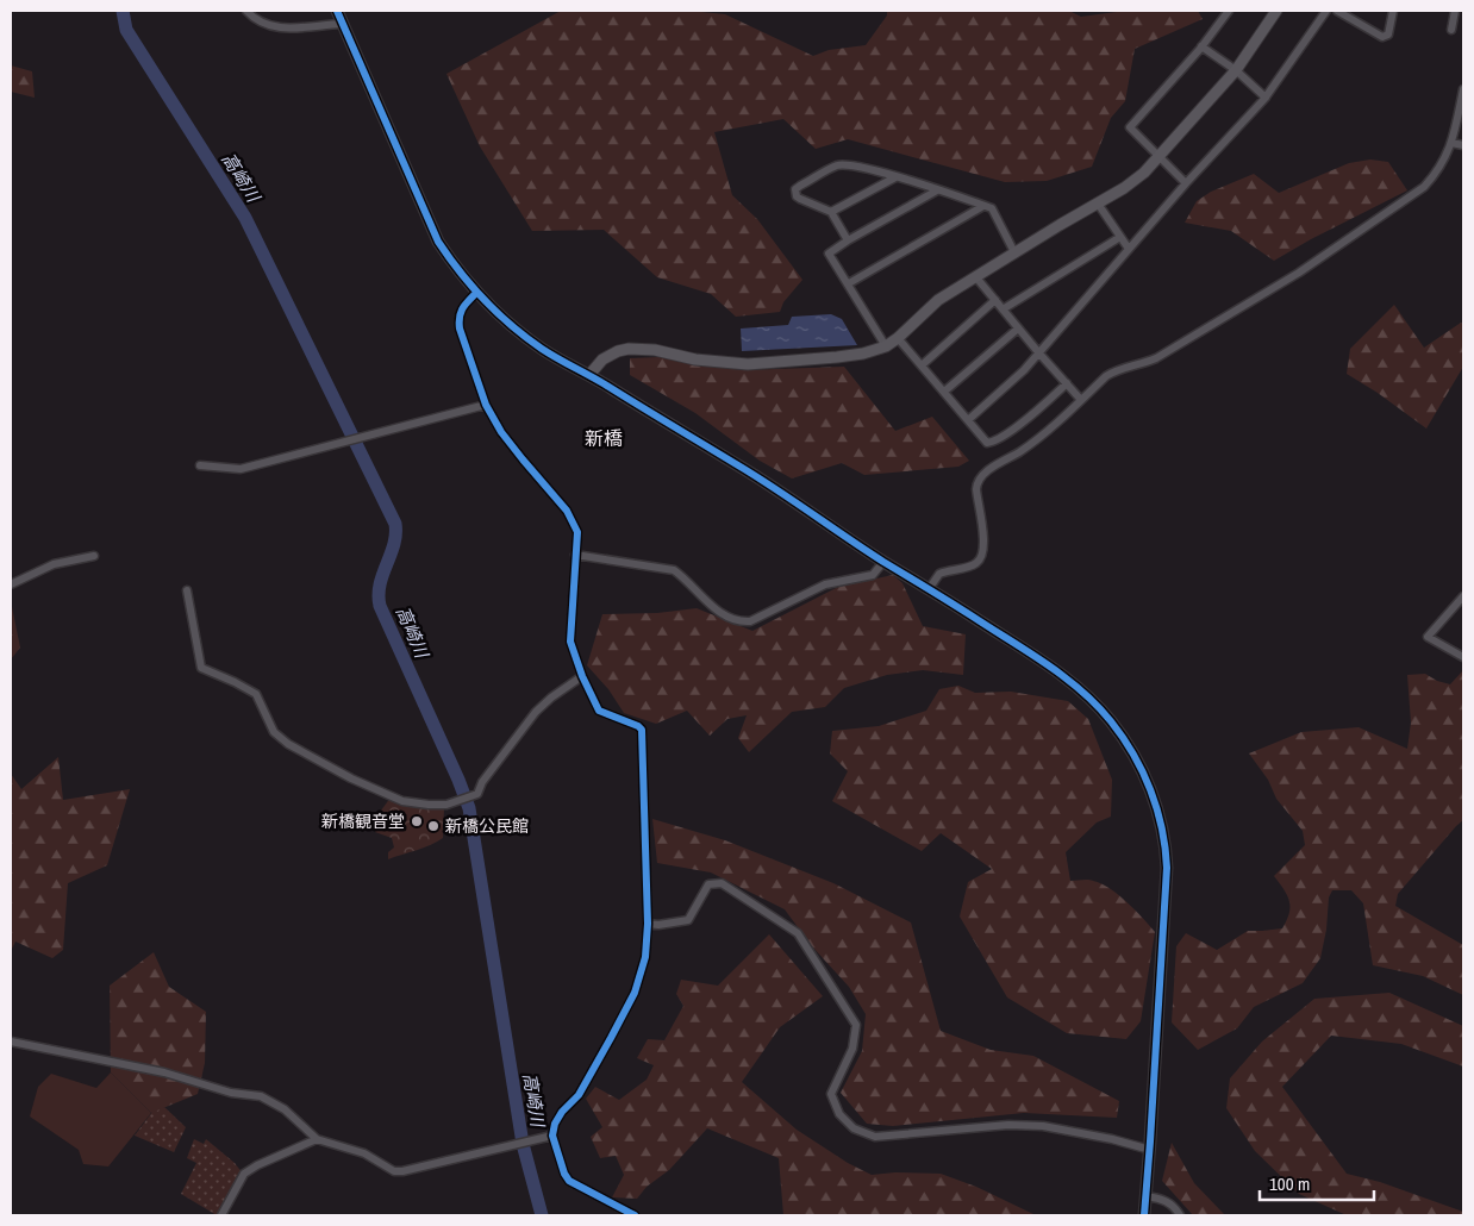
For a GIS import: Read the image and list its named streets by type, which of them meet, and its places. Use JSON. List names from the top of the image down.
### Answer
{
  "districts": ["新橋"],
  "water": ["高崎川"],
  "places": ["新橋観音堂", "新橋公民館"],
  "scale_bar": "100 m"
}
